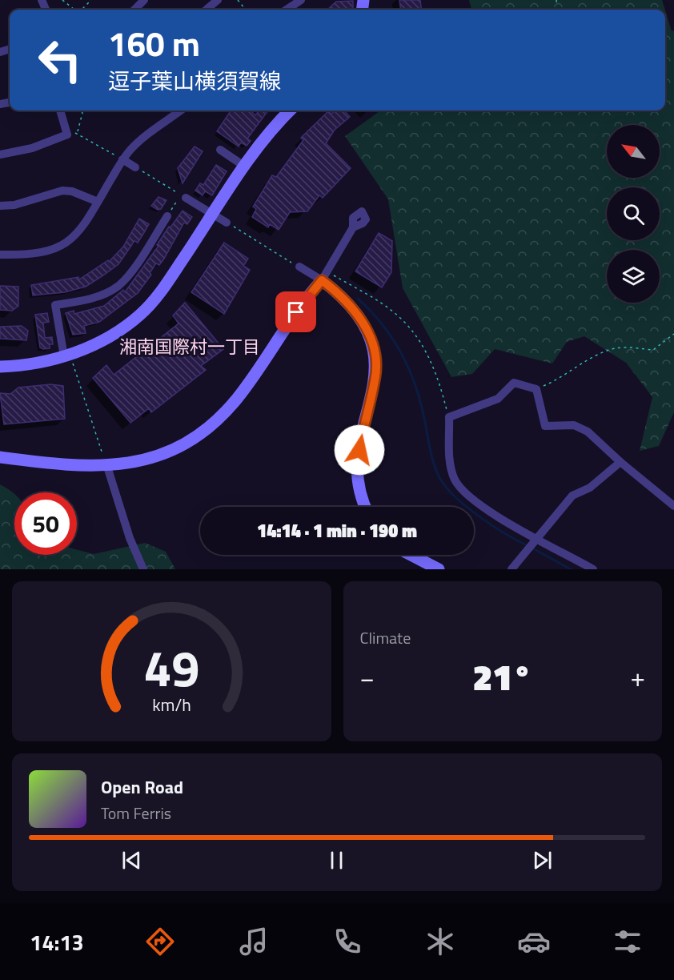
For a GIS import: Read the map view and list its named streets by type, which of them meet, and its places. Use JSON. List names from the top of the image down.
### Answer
{
  "districts": ["湘南国際村一丁目"],
  "north": "top left",
  "page": {
    "turn": ["160 m", "逗子葉山横須賀線"],
    "limit": "50",
    "trip": "14:14 · 1 min · 190 m",
    "tile": "Climate",
    "heat": ["−", "21°", "+"],
    "song": ["Open Road", "Tom Ferris"],
    "tabs": "14:13",
    "gauge": ["49", "km/h"]
  }
}
